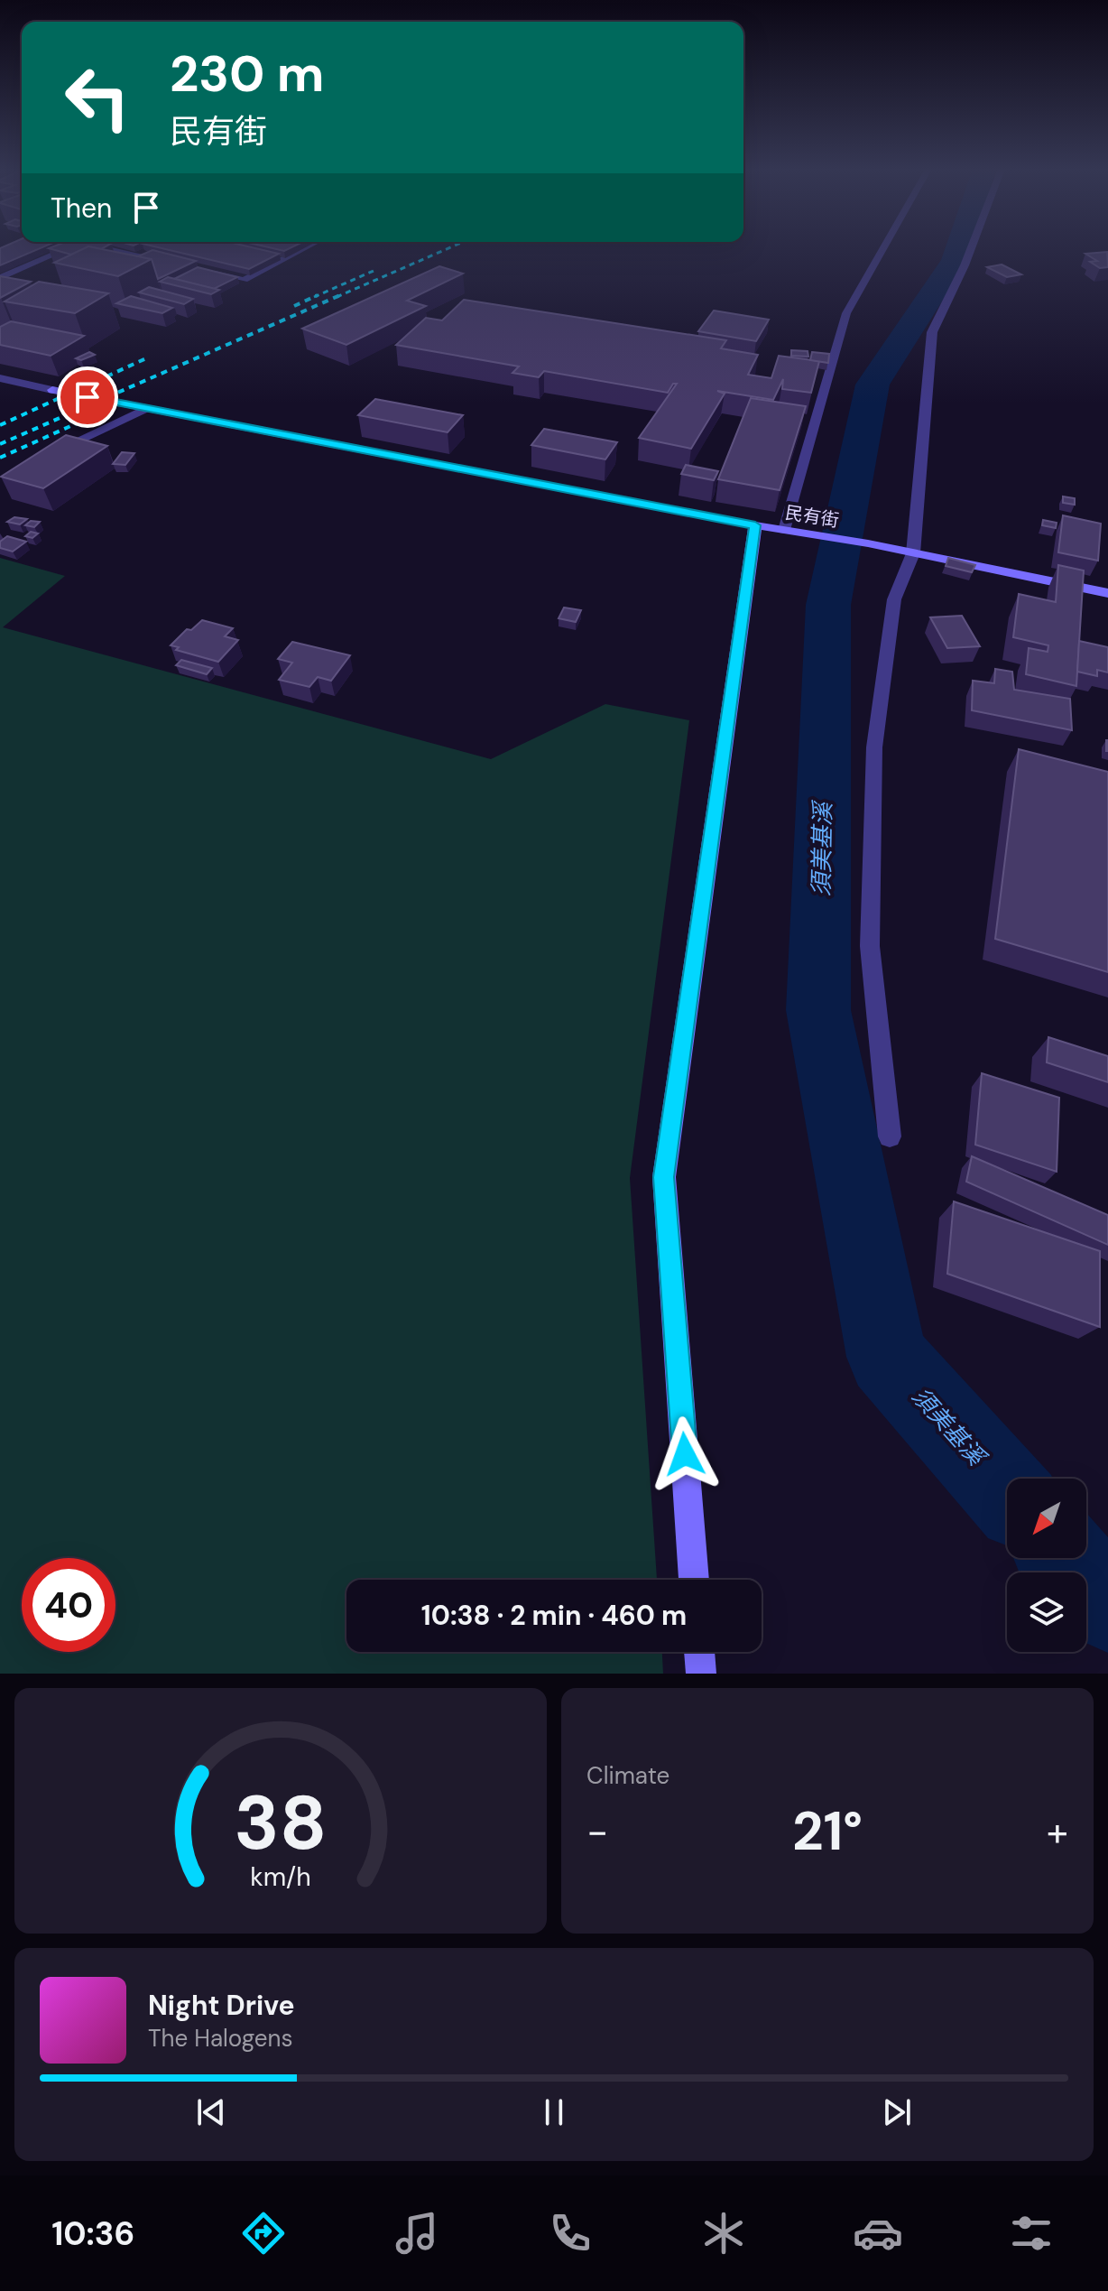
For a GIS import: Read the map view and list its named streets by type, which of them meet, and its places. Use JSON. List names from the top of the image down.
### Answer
{
  "streets": {
    "street": ["民有街"]
  },
  "water": ["須美基溪"],
  "north": "bottom left",
  "page": {
    "turn": ["230 m", "民有街"],
    "then": "Then",
    "limit": "40",
    "trip": "10:38 · 2 min · 460 m",
    "tile": "Climate",
    "heat": ["−", "21°", "+"],
    "song": ["Night Drive", "The Halogens"],
    "tabs": "10:36",
    "gauge": ["38", "km/h"]
  }
}
